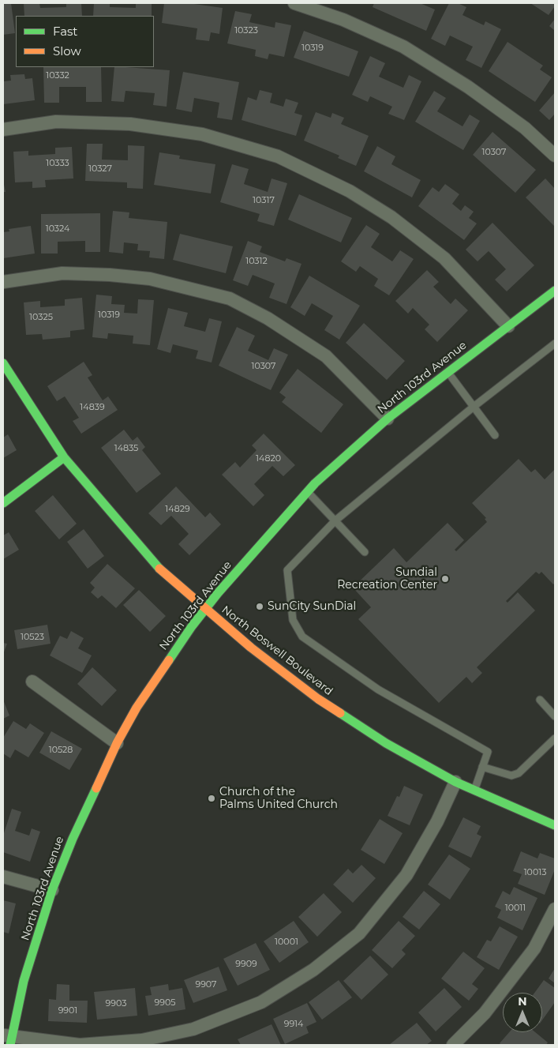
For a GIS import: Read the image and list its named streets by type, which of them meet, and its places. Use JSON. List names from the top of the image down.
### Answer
{
  "streets": {
    "street": ["North 103rd Avenue", "North Boswell Boulevard"]
  },
  "crossings": [
    ["North 103rd Avenue", "North Boswell Boulevard"]
  ],
  "places": ["Sundial Recreation Center", "SunCity SunDial", "Church of the Palms United Church"],
  "house_numbers": [
    "10323",
    "10319",
    "10332",
    "10307",
    "10333",
    "10327",
    "10317",
    "10324",
    "10312",
    "10319",
    "10325",
    "10307",
    "14839",
    "14835",
    "14820",
    "14829",
    "10523",
    "10528",
    "10013",
    "10011",
    "10001",
    "9909",
    "9907",
    "9905",
    "9903",
    "9901",
    "9914"
  ],
  "legend": ["Fast", "Slow"],
  "north": "top"
}
